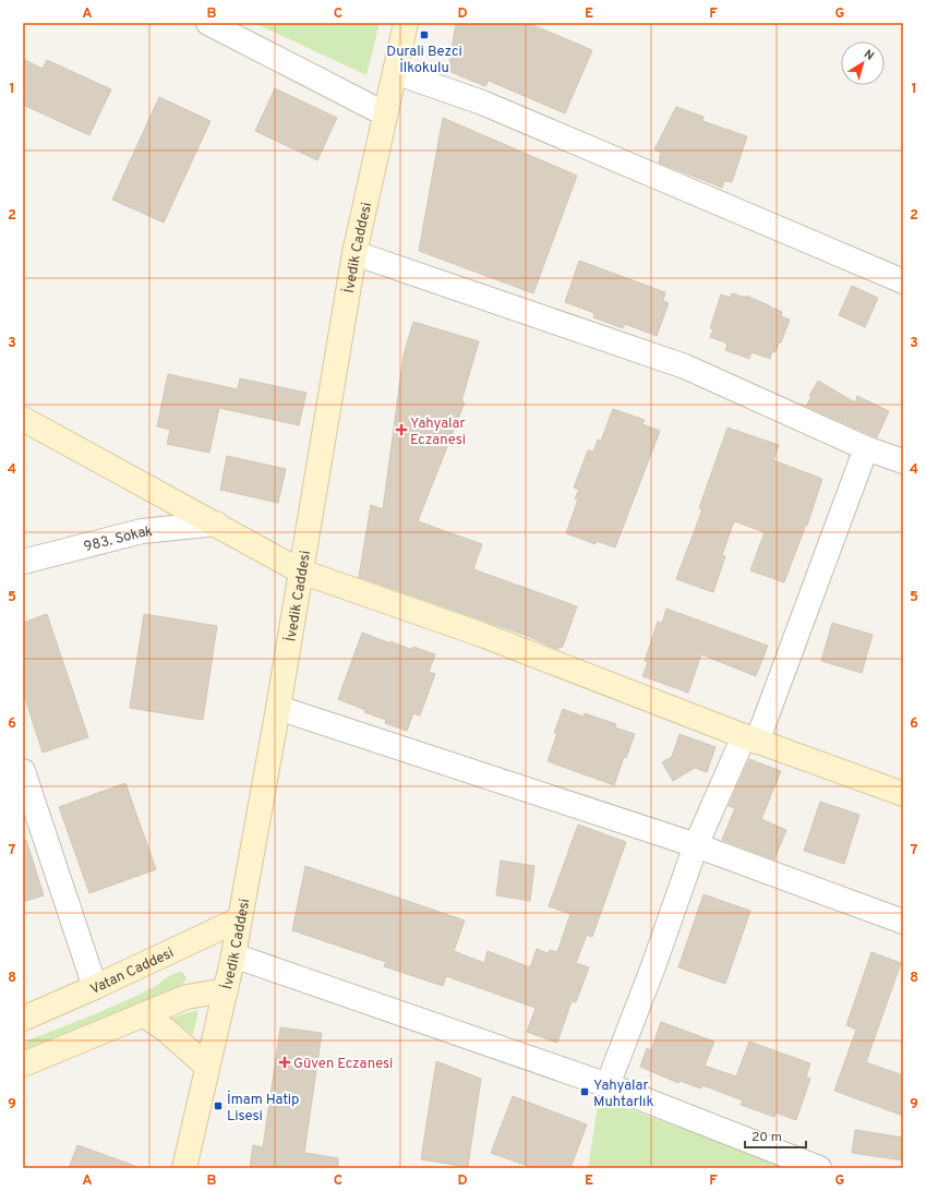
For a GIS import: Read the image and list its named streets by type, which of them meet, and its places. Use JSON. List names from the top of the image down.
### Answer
{
  "streets": {
    "main road": ["İvedik Caddesi", "Vatan Caddesi"],
    "street": ["983. Sokak"]
  },
  "crossings": [
    ["İvedik Caddesi", "Vatan Caddesi"]
  ],
  "places": {
    "transit": ["Durali Bezci İlkokulu", "Yahyalar Muhtarlık", "İmam Hatip Lisesi"],
    "health": ["Yahyalar Eczanesi", "Güven Eczanesi"]
  },
  "scale_bar": "20 m",
  "north": "top right",
  "grid": {
    "columns": [
      "A",
      "B",
      "C",
      "D",
      "E",
      "F",
      "G"
    ],
    "rows": [
      "1",
      "2",
      "3",
      "4",
      "5",
      "6",
      "7",
      "8",
      "9"
    ]
  }
}
